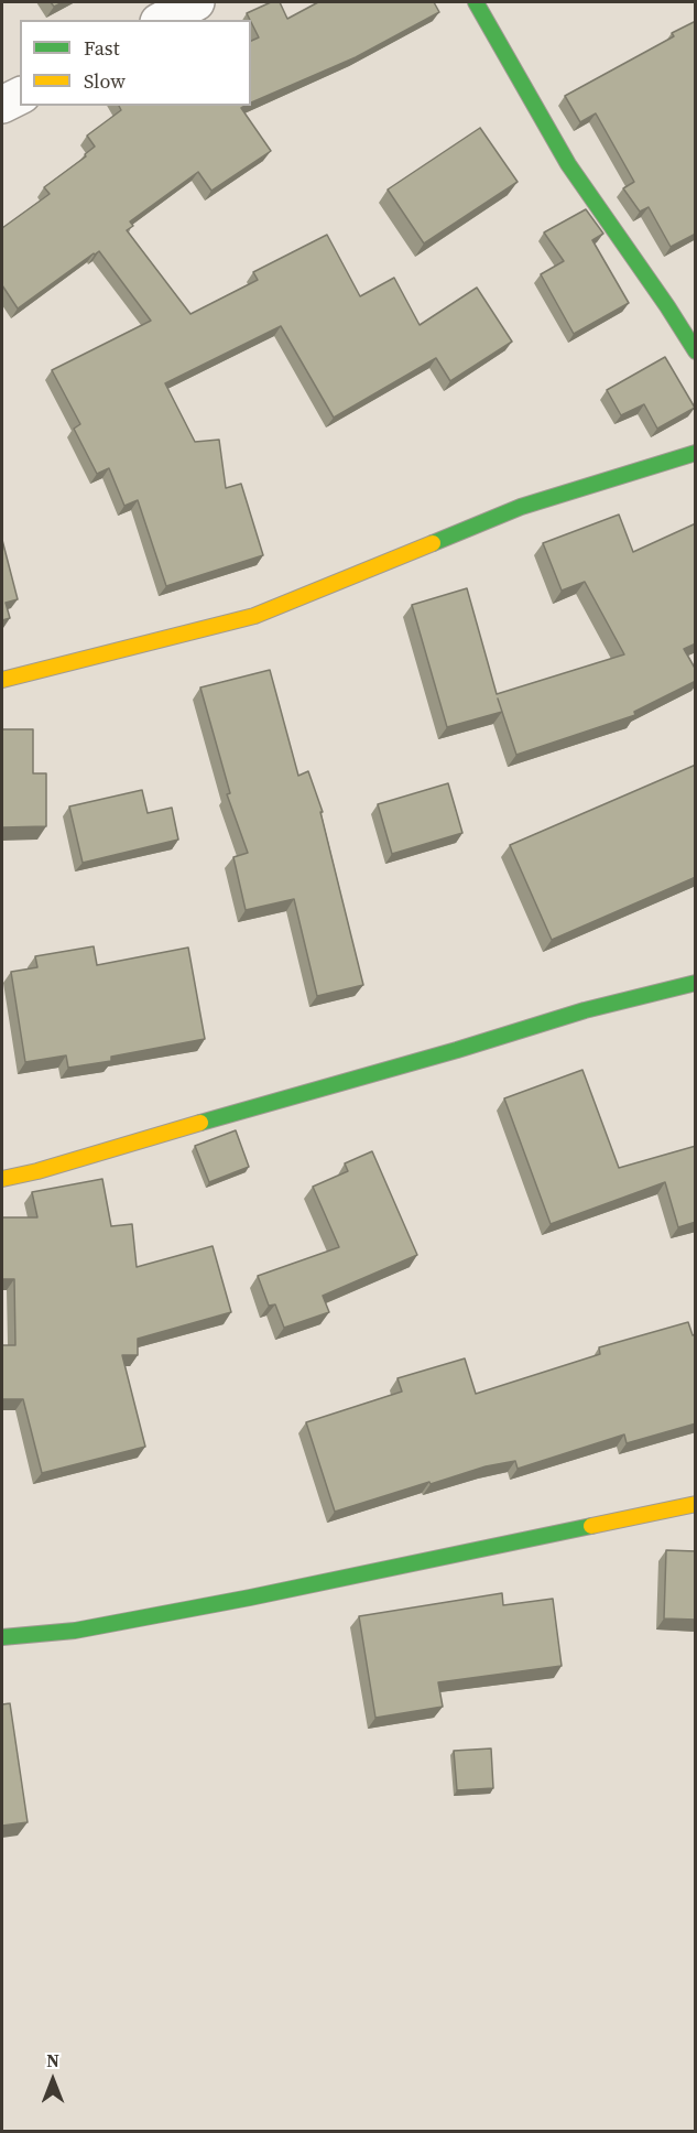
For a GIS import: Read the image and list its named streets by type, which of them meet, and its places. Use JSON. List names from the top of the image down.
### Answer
{
  "legend": ["Fast", "Slow"],
  "north": "top"
}
